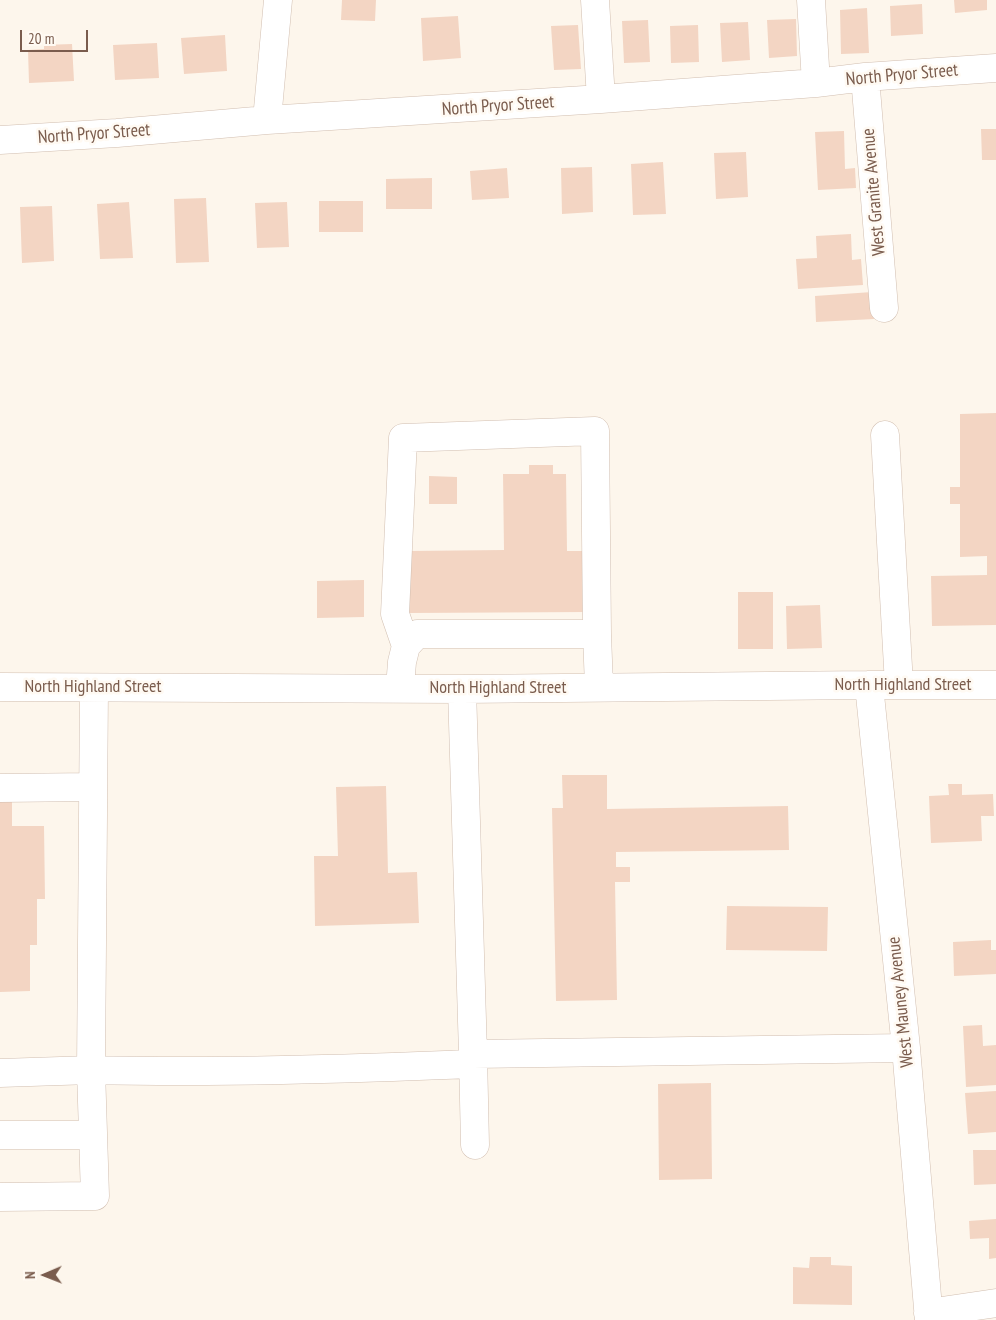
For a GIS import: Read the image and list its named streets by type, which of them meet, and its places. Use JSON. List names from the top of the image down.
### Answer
{
  "streets": {
    "street": [
      "North Pryor Street",
      "West Granite Avenue",
      "North Highland Street",
      "West Mauney Avenue"
    ]
  },
  "crossings": [
    ["North Pryor Street", "West Granite Avenue"],
    ["North Highland Street", "West Mauney Avenue"]
  ],
  "scale_bar": "20 m",
  "north": "left"
}
